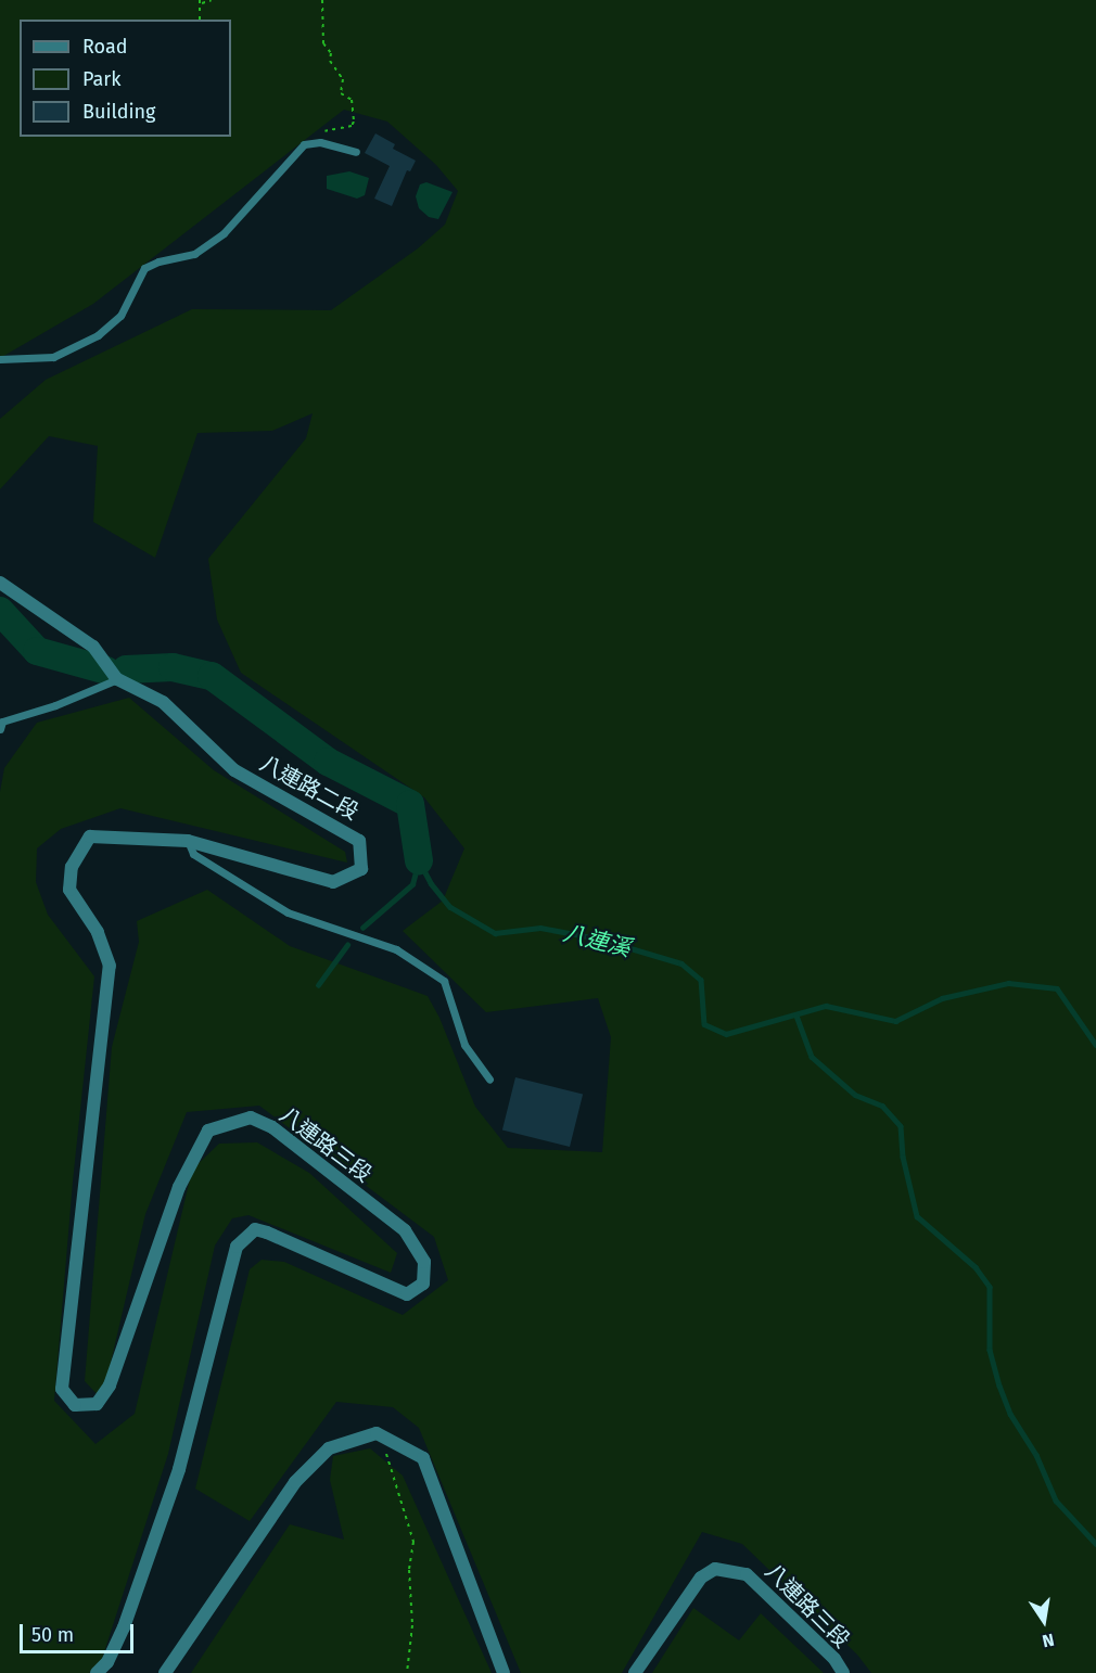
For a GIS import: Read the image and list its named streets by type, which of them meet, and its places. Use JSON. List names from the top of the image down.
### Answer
{
  "streets": {
    "street": ["八連路二段", "八連路三段"]
  },
  "crossings": [
    ["八連路二段", "八連路三段"]
  ],
  "water": ["八連溪"],
  "legend": ["Road", "Park", "Building"],
  "scale_bar": "50 m",
  "north": "bottom"
}
